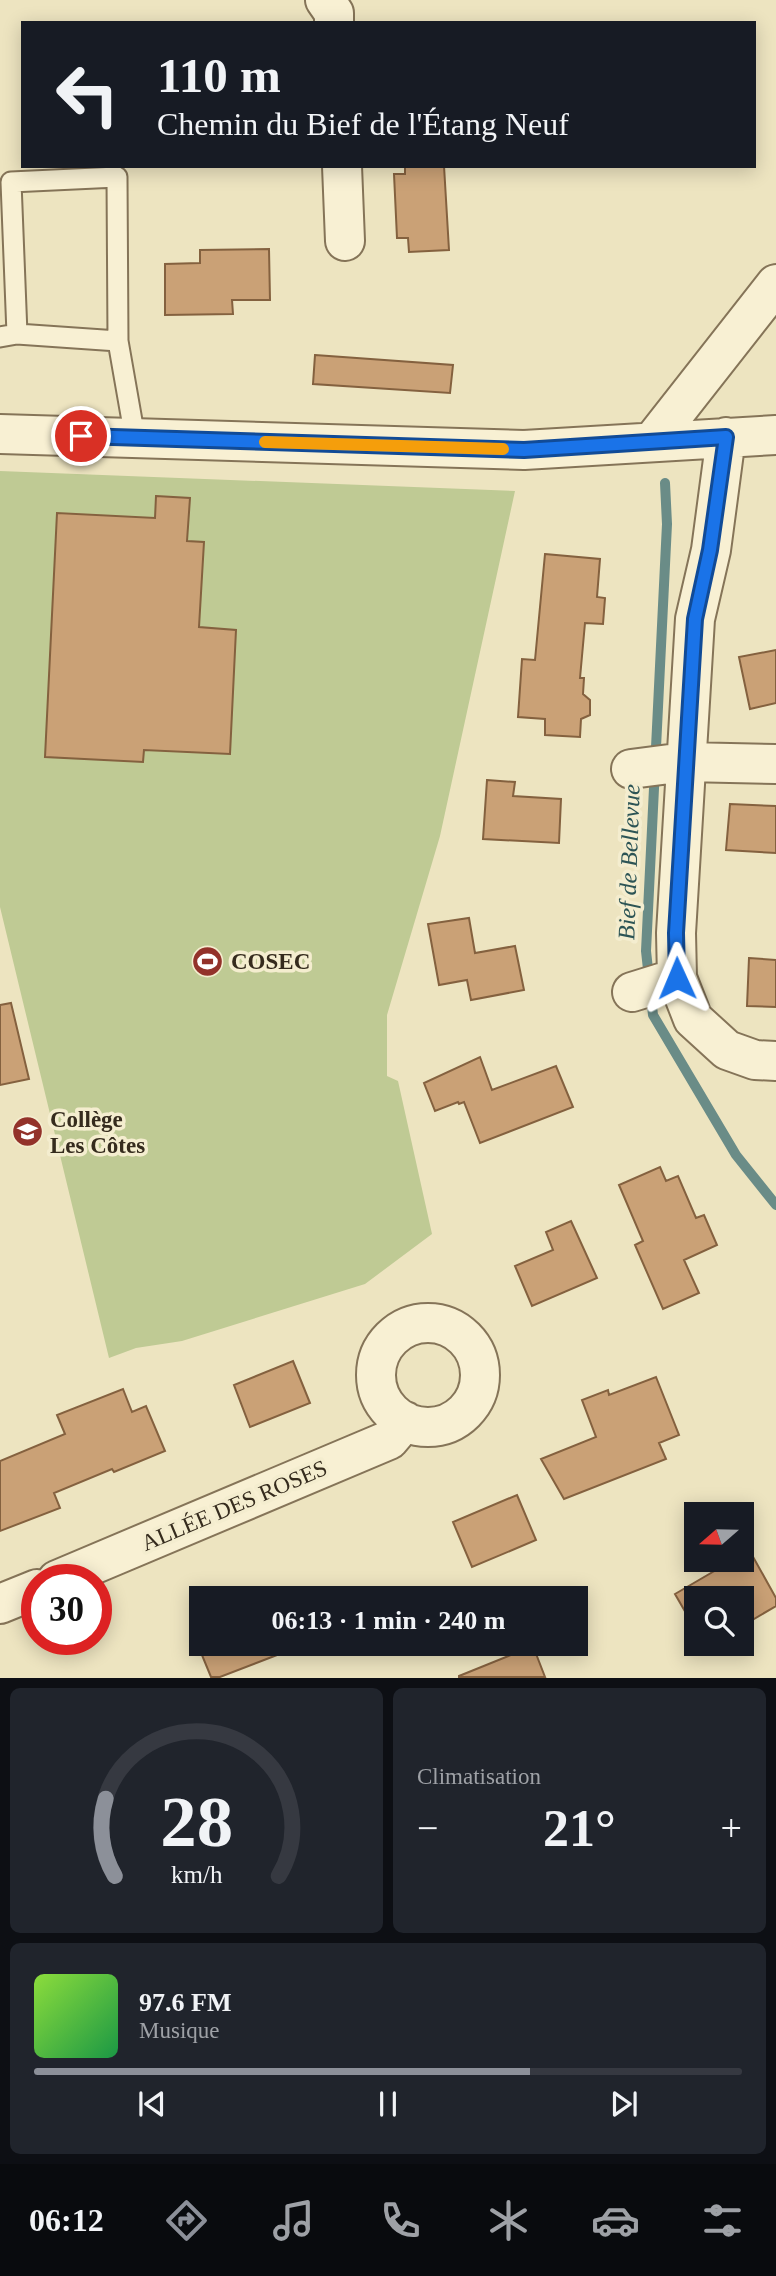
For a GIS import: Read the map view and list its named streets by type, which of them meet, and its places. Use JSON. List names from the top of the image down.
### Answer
{
  "streets": {
    "street": ["ALLÉE DES ROSES"]
  },
  "water": ["Bief de Bellevue"],
  "places": {
    "sports": ["COSEC"],
    "school or university": ["Collège Les Côtes"]
  },
  "north": "left",
  "page": {
    "turn": ["110 m", "Chemin du Bief de l'Étang Neuf"],
    "limit": "30",
    "trip": "06:13 · 1 min · 240 m",
    "tile": "Climatisation",
    "heat": ["−", "21°", "+"],
    "song": ["97.6 FM", "Musique"],
    "tabs": "06:12",
    "gauge": ["28", "km/h"]
  }
}
